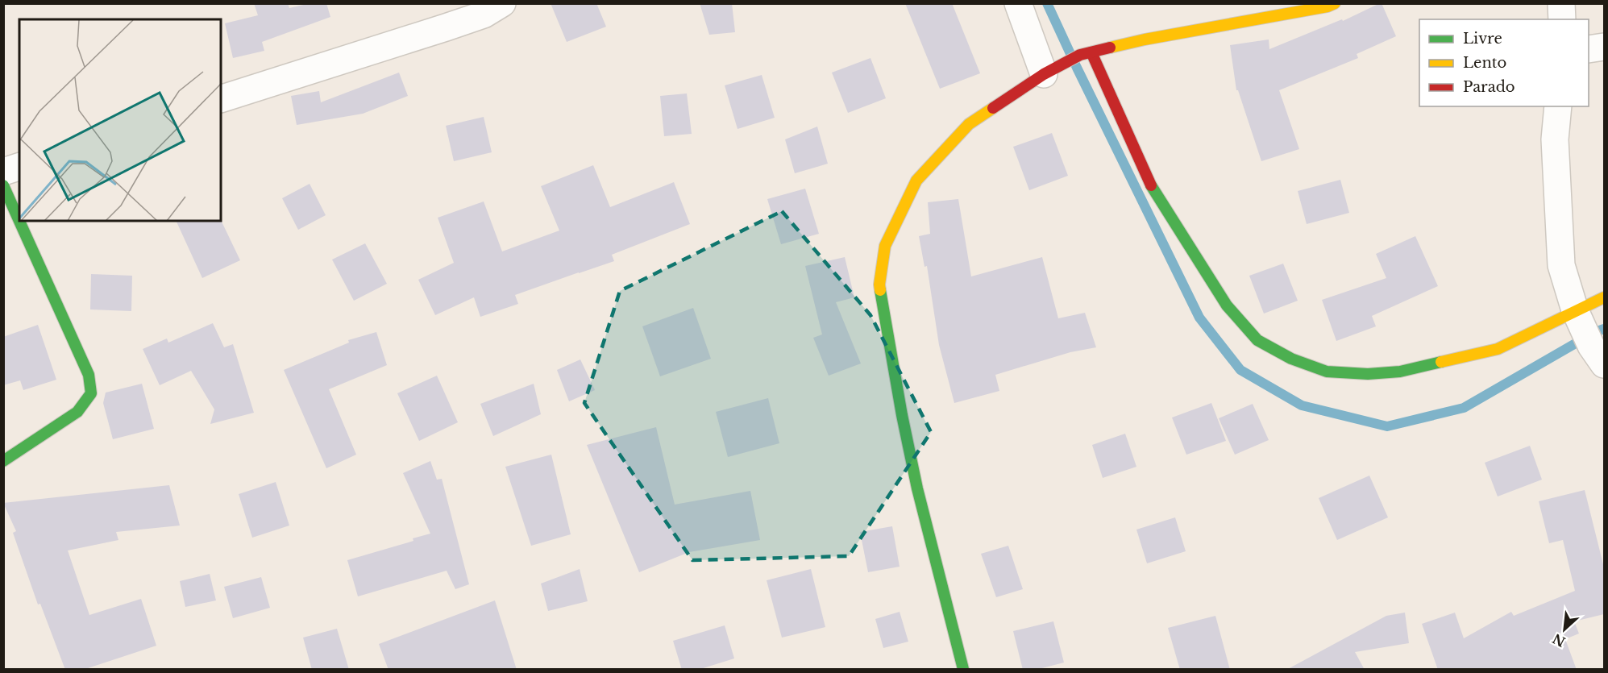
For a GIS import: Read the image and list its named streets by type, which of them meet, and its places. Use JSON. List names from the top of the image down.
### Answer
{
  "legend": ["Livre", "Lento", "Parado"],
  "north": "bottom left"
}
